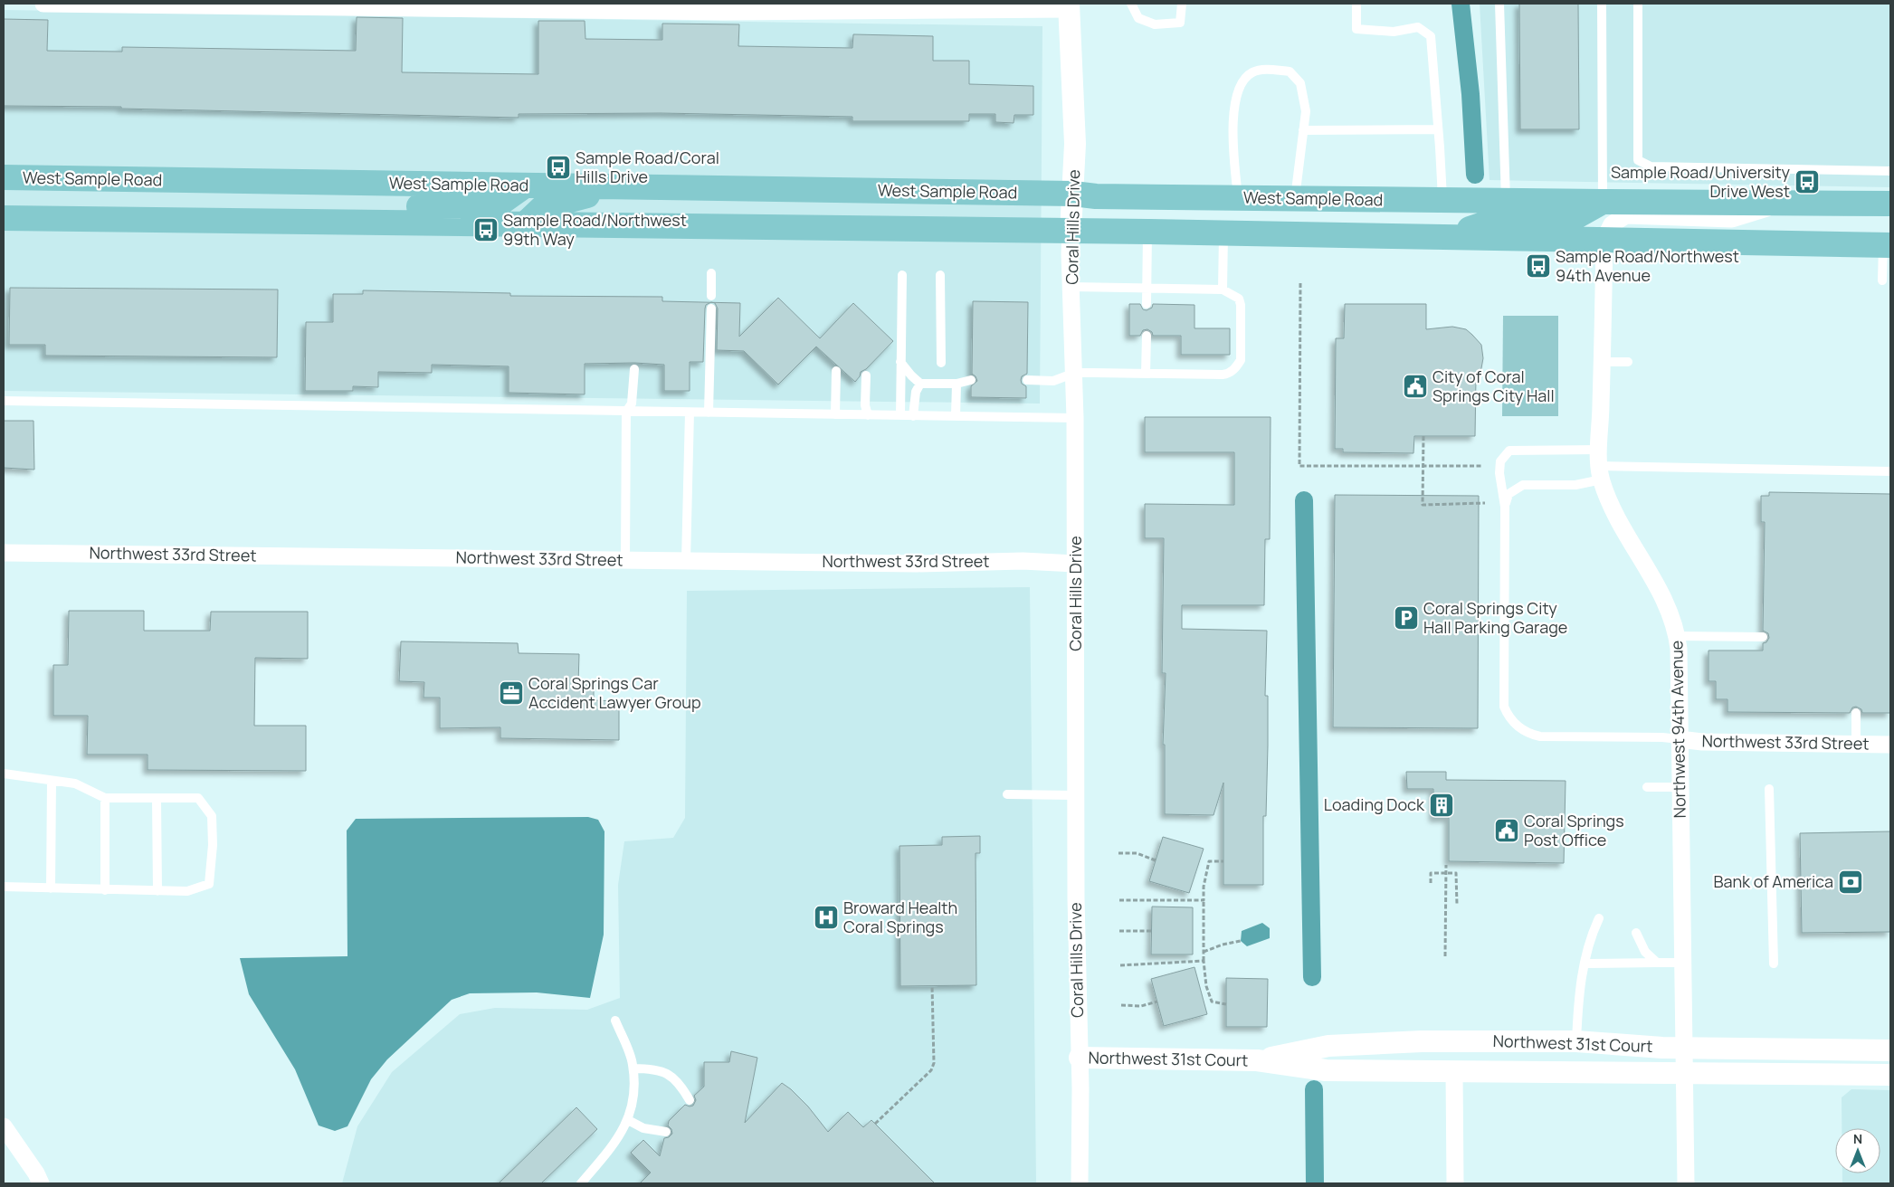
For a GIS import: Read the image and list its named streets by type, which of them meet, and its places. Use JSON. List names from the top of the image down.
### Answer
{
  "streets": {
    "main road": ["West Sample Road"],
    "street": [
      "Coral Hills Drive",
      "Northwest 33rd Street",
      "Northwest 94th Avenue",
      "Northwest 31st Court"
    ]
  },
  "crossings": [
    ["West Sample Road", "Coral Hills Drive"],
    ["Coral Hills Drive", "Northwest 33rd Street"],
    ["Coral Hills Drive", "Northwest 31st Court"],
    ["Northwest 33rd Street", "Northwest 94th Avenue"],
    ["Northwest 94th Avenue", "Northwest 31st Court"]
  ],
  "places": {
    "bus stop": [
      "Sample Road/Coral Hills Drive",
      "Sample Road/University Drive West",
      "Sample Road/Northwest 99th Way",
      "Sample Road/Northwest 94th Avenue"
    ],
    "public building": ["City of Coral Springs City Hall", "Coral Springs Post Office"],
    "parking": ["Coral Springs City Hall Parking Garage"],
    "office": ["Coral Springs Car Accident Lawyer Group"],
    "building": ["Loading Dock"],
    "bank": ["Bank of America"],
    "hospital": ["Broward Health Coral Springs"]
  },
  "north": "top"
}
